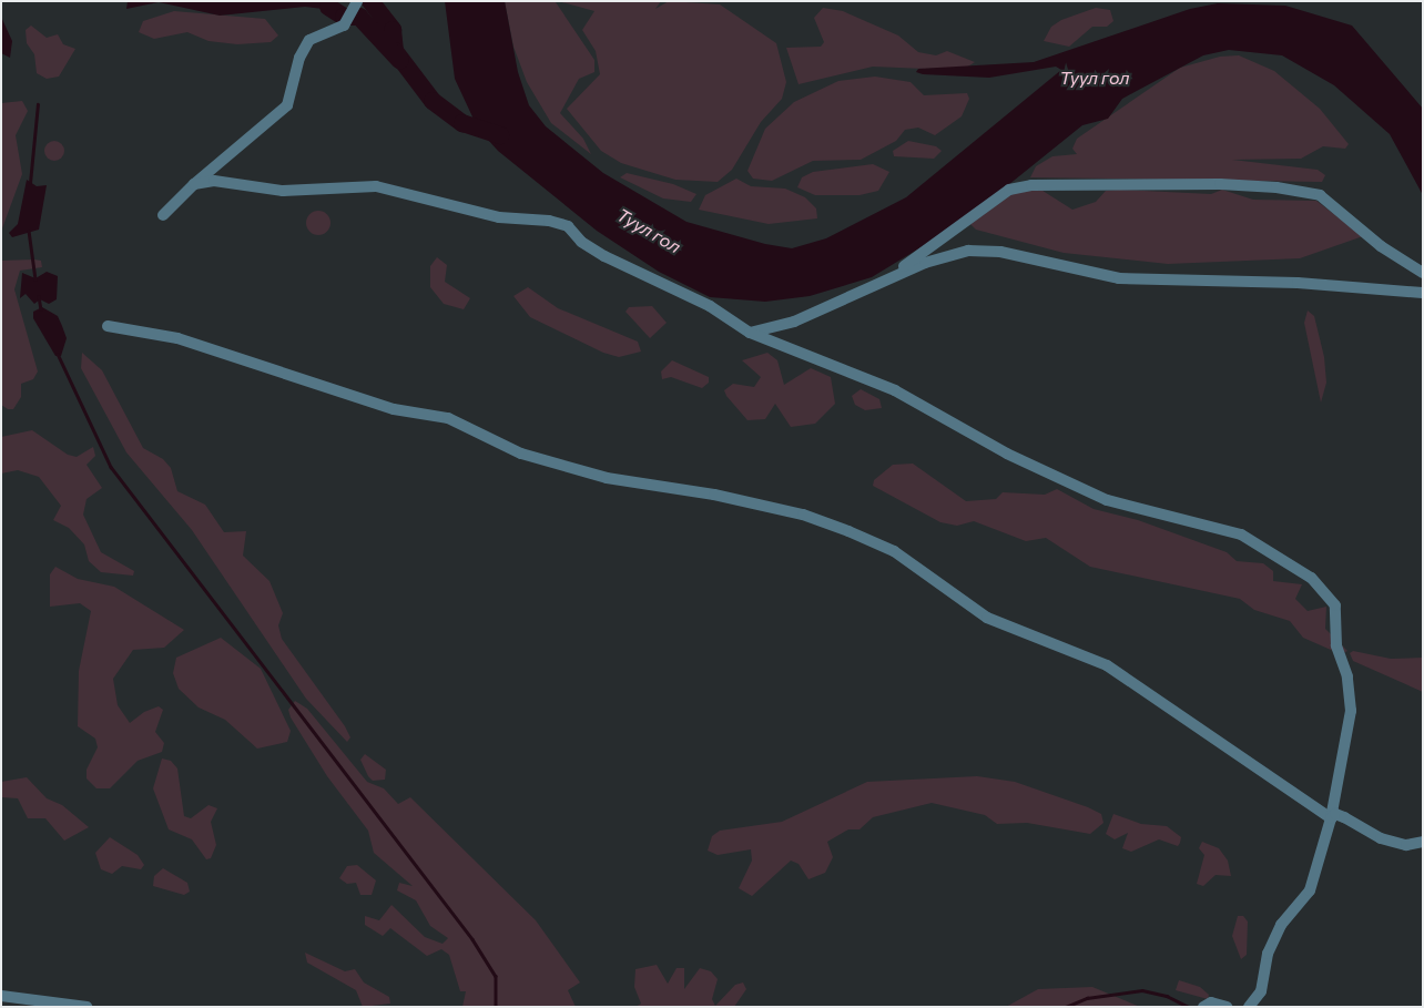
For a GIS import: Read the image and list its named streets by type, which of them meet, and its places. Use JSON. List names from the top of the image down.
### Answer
{
  "water": ["Туул гол"]
}
